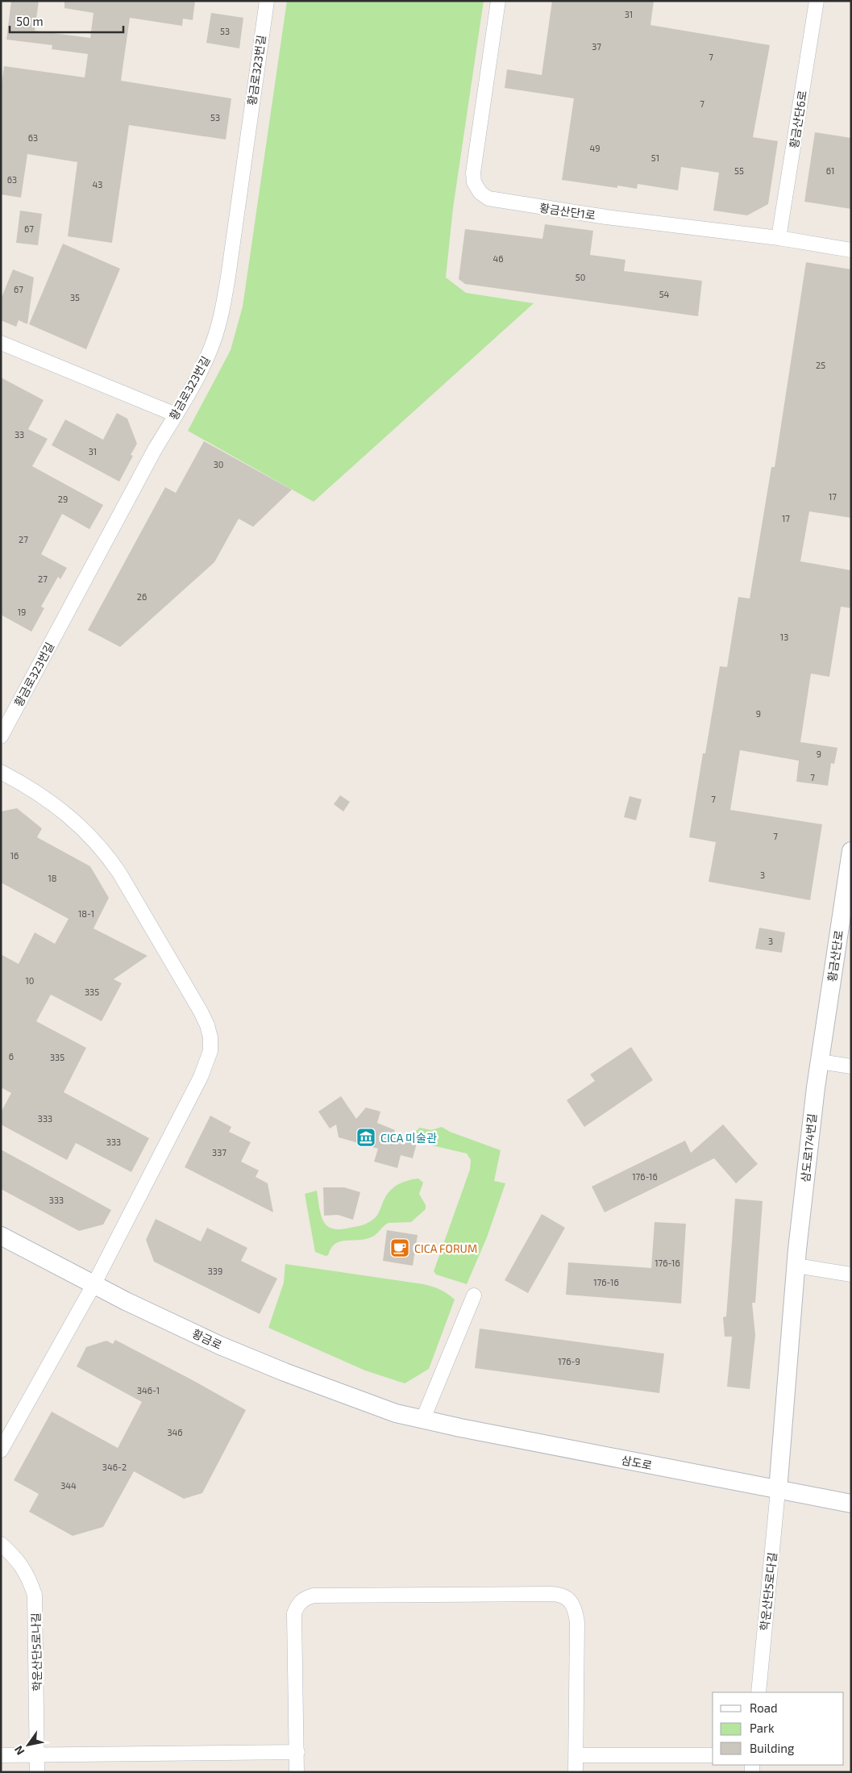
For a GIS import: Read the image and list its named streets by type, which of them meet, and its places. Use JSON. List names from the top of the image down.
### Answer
{
  "streets": {
    "street": [
      "황금로323번길",
      "황금산단6로",
      "황금산단1로",
      "황금산단로",
      "삼도로174번길",
      "황금로",
      "삼도로",
      "학운산단5로다길",
      "학운산단5로나길"
    ]
  },
  "crossings": [
    ["황금산단6로", "황금산단1로"],
    ["황금산단로", "삼도로174번길"],
    ["삼도로174번길", "삼도로"],
    ["삼도로174번길", "학운산단5로다길"],
    ["황금로", "삼도로"],
    ["삼도로", "학운산단5로다길"]
  ],
  "places": {
    "museum": ["CICA 미술관"],
    "cafe": ["CICA FORUM"]
  },
  "house_numbers": [
    "31",
    "53",
    "37",
    "7",
    "7",
    "53",
    "63",
    "49",
    "51",
    "55",
    "61",
    "63",
    "43",
    "67",
    "46",
    "50",
    "67",
    "54",
    "35",
    "25",
    "33",
    "31",
    "30",
    "17",
    "29",
    "17",
    "27",
    "27",
    "26",
    "19",
    "13",
    "9",
    "9",
    "7",
    "7",
    "7",
    "16",
    "3",
    "18",
    "18-1",
    "3",
    "10",
    "335",
    "6",
    "335",
    "333",
    "333",
    "337",
    "176-16",
    "333",
    "176-16",
    "339",
    "176-16",
    "176-9",
    "346-1",
    "346",
    "346-2",
    "344"
  ],
  "legend": ["Road", "Park", "Building"],
  "scale_bar": "50 m",
  "north": "bottom left"
}
